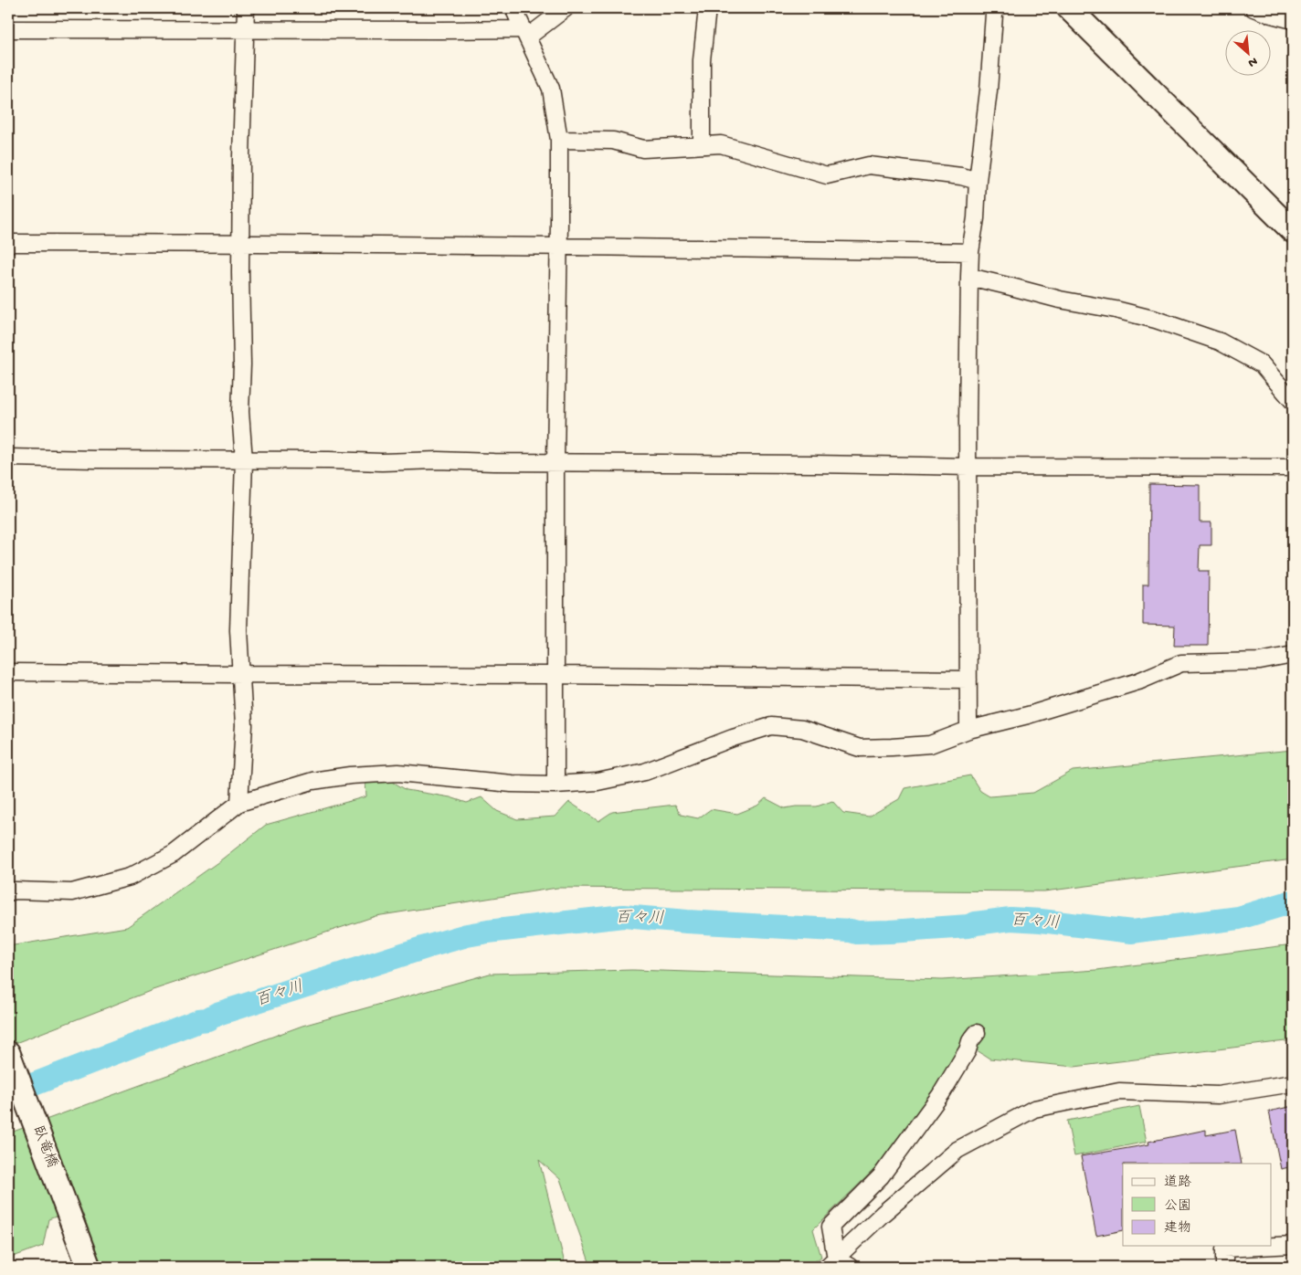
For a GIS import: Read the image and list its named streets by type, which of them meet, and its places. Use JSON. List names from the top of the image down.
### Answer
{
  "streets": {
    "street": ["臥竜橋"]
  },
  "water": ["百々川"],
  "legend": ["道路", "公園", "建物"],
  "north": "bottom right"
}
